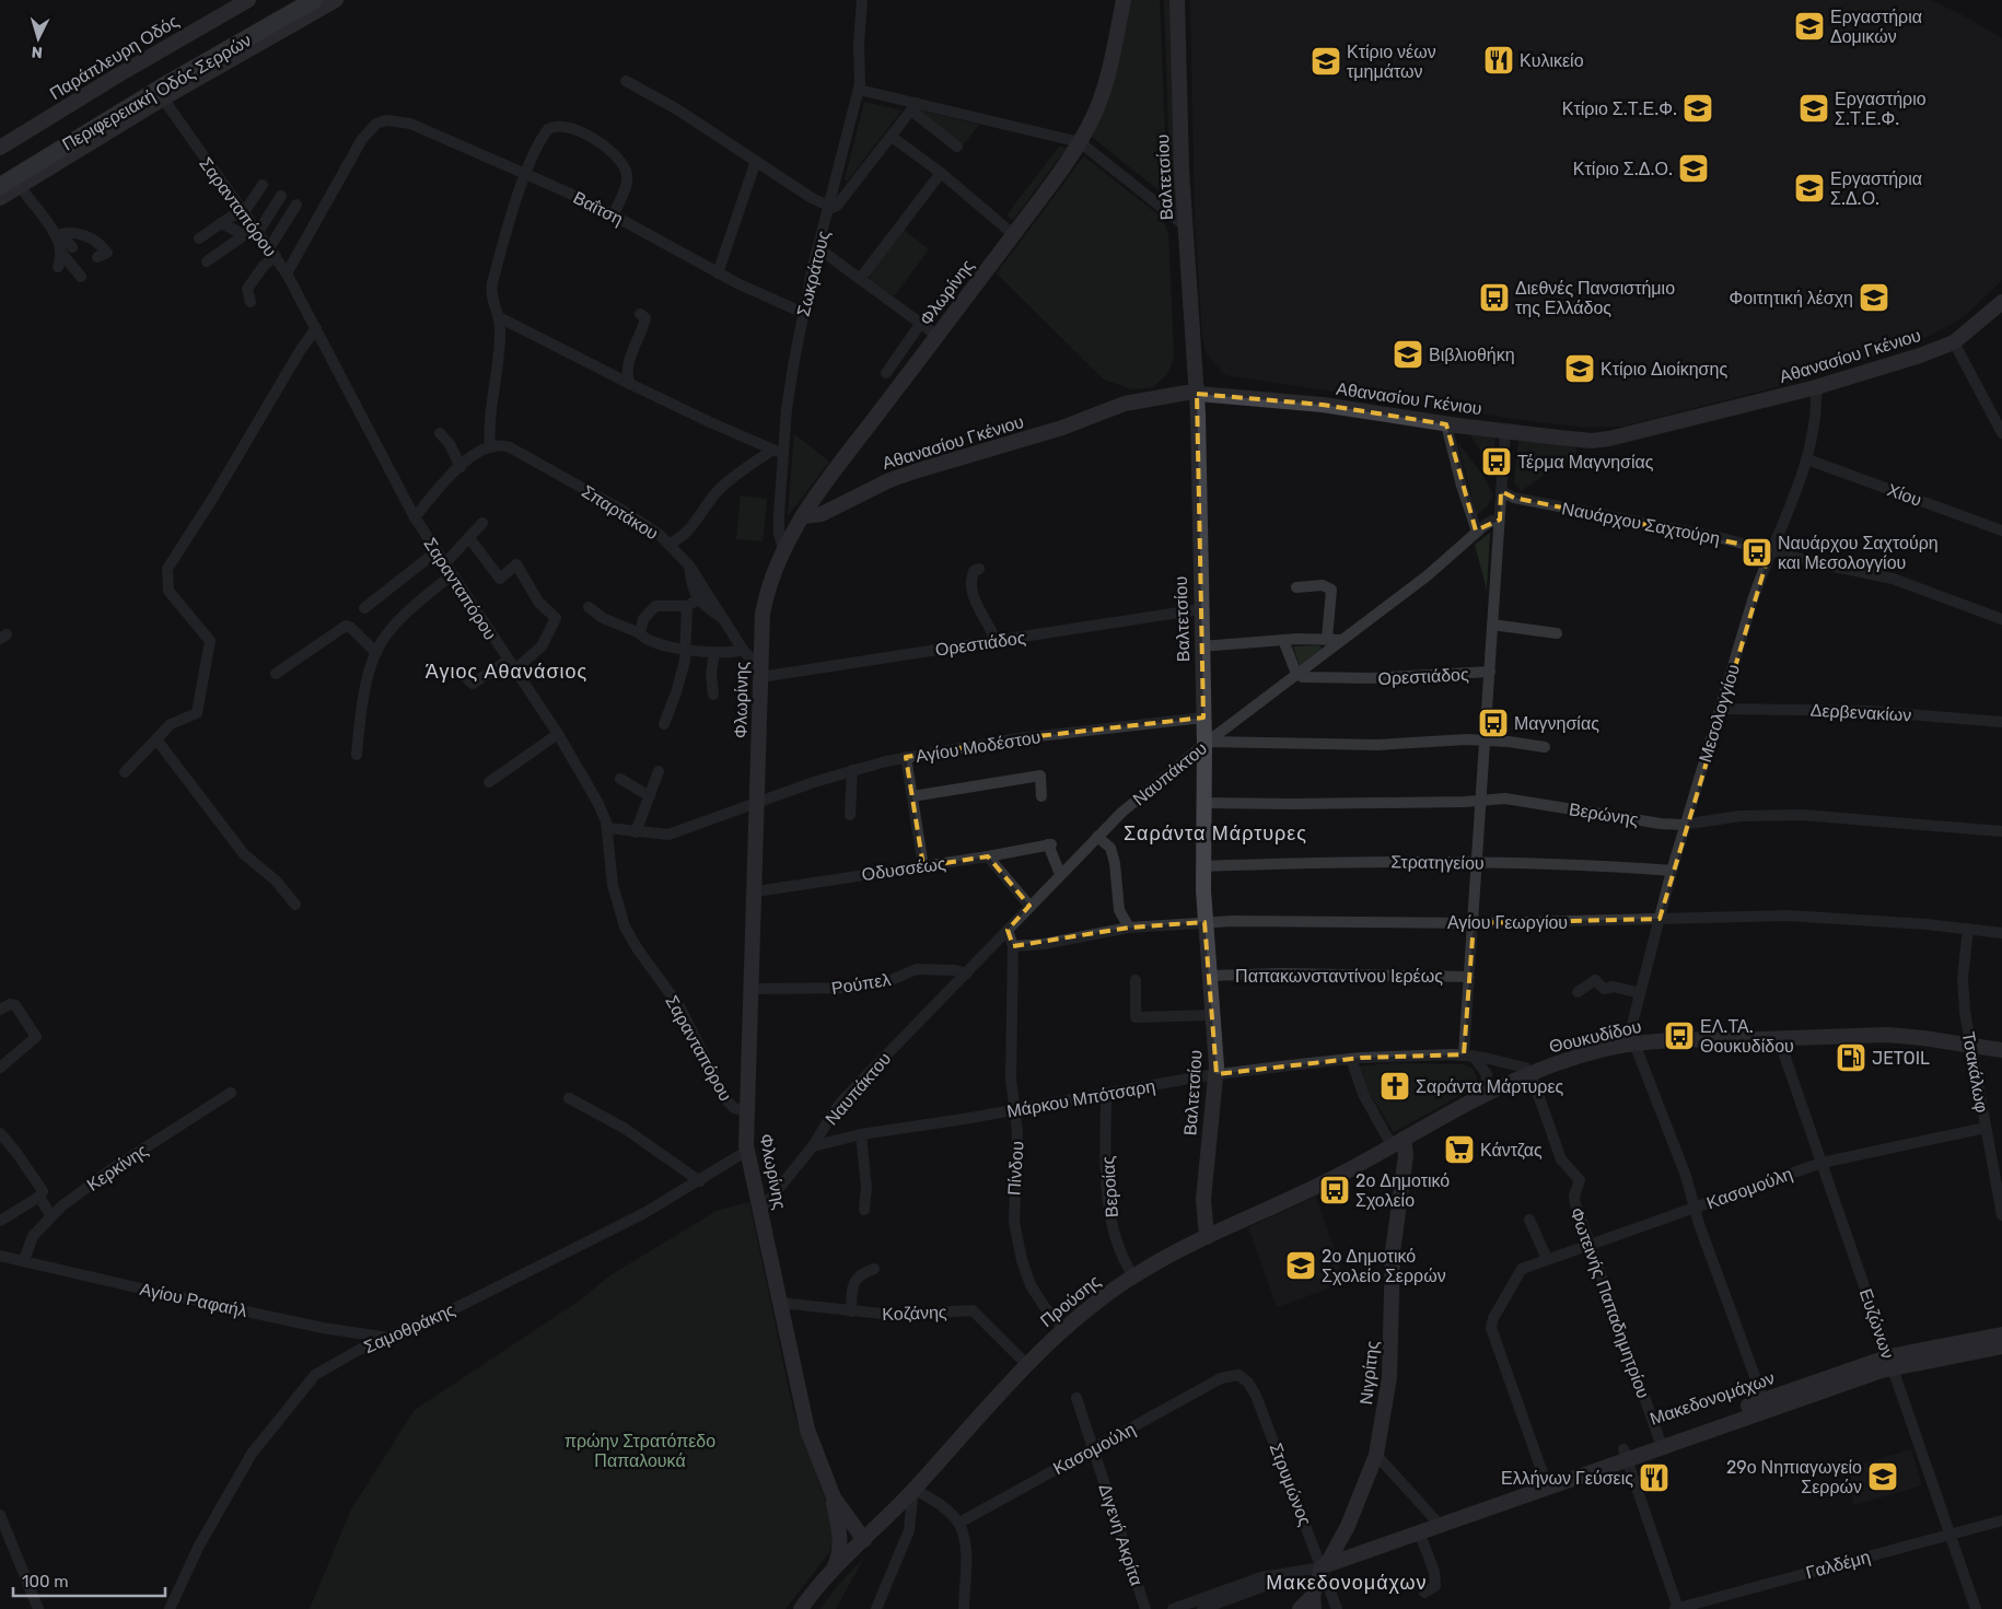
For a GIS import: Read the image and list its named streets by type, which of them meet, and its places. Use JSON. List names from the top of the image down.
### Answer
{
  "streets": {
    "main road": ["Περιφερειακή Οδός Σερρών"],
    "street": [
      "Παράπλευρη Οδός",
      "Βαλτετσίου",
      "Σαρανταπόρου",
      "Βαΐτση",
      "Σωκράτους",
      "Φλωρίνης",
      "Αθανασίου Γκένιου",
      "Χίου",
      "Σπαρτάκου",
      "Ναυάρχου Σαχτούρη",
      "Ορεστιάδος",
      "Δερβενακίων",
      "Μεσολογγίου",
      "Αγίου Μοδέστου",
      "Ναυπάκτου",
      "Βερώνης",
      "Στρατηγείου",
      "Οδυσσέως",
      "Αγίου Γεωργίου",
      "Παπακωνσταντίνου Ιερέως",
      "Ρούπελ",
      "Θουκυδίδου",
      "Τσακάλωφ",
      "Μάρκου Μπότσαρη",
      "Κερκίνης",
      "Πίνδου",
      "Βεροίας",
      "Κασομούλη",
      "Αγίου Ραφαήλ",
      "Προύσης",
      "Φωτεινής Παπαδημητρίου",
      "Κοζάνης",
      "Ευζώνων",
      "Σαμοθράκης",
      "Νιγρίτης",
      "Μακεδονομάχων",
      "Στρυμώνος",
      "Διγενή Ακρίτα",
      "Γαλδέμη"
    ]
  },
  "crossings": [
    ["Βαλτετσίου", "Αθανασίου Γκένιου"],
    ["Βαλτετσίου", "Ορεστιάδος"],
    ["Βαλτετσίου", "Αγίου Μοδέστου"],
    ["Βαλτετσίου", "Ναυπάκτου"],
    ["Βαλτετσίου", "Βερώνης"],
    ["Βαλτετσίου", "Στρατηγείου"],
    ["Βαλτετσίου", "Αγίου Γεωργίου"],
    ["Βαλτετσίου", "Παπακωνσταντίνου Ιερέως"],
    ["Βαλτετσίου", "Μάρκου Μπότσαρη"],
    ["Βαλτετσίου", "Προύσης"],
    ["Σαρανταπόρου", "Βαΐτση"],
    ["Σαρανταπόρου", "Φλωρίνης"],
    ["Σαρανταπόρου", "Αγίου Μοδέστου"],
    ["Βαΐτση", "Σωκράτους"],
    ["Σωκράτους", "Φλωρίνης"],
    ["Φλωρίνης", "Αθανασίου Γκένιου"],
    ["Φλωρίνης", "Σπαρτάκου"],
    ["Φλωρίνης", "Ορεστιάδος"],
    ["Φλωρίνης", "Αγίου Μοδέστου"],
    ["Φλωρίνης", "Οδυσσέως"],
    ["Φλωρίνης", "Ρούπελ"],
    ["Φλωρίνης", "Προύσης"],
    ["Φλωρίνης", "Κοζάνης"],
    ["Φλωρίνης", "Σαμοθράκης"],
    ["Αθανασίου Γκένιου", "Μεσολογγίου"],
    ["Χίου", "Μεσολογγίου"],
    ["Σπαρτάκου", "Ορεστιάδος"],
    ["Ναυάρχου Σαχτούρη", "Μεσολογγίου"],
    ["Ορεστιάδος", "Ναυπάκτου"],
    ["Δερβενακίων", "Μεσολογγίου"],
    ["Μεσολογγίου", "Βερώνης"],
    ["Μεσολογγίου", "Στρατηγείου"],
    ["Μεσολογγίου", "Αγίου Γεωργίου"],
    ["Μεσολογγίου", "Θουκυδίδου"],
    ["Ναυπάκτου", "Οδυσσέως"],
    ["Ναυπάκτου", "Ρούπελ"],
    ["Ναυπάκτου", "Μάρκου Μπότσαρη"],
    ["Ναυπάκτου", "Πίνδου"],
    ["Αγίου Γεωργίου", "Τσακάλωφ"],
    ["Αγίου Γεωργίου", "Πίνδου"],
    ["Θουκυδίδου", "Τσακάλωφ"],
    ["Θουκυδίδου", "Μάρκου Μπότσαρη"],
    ["Θουκυδίδου", "Προύσης"],
    ["Θουκυδίδου", "Φωτεινής Παπαδημητρίου"],
    ["Θουκυδίδου", "Ευζώνων"],
    ["Τσακάλωφ", "Κασομούλη"],
    ["Μάρκου Μπότσαρη", "Πίνδου"],
    ["Μάρκου Μπότσαρη", "Βεροίας"],
    ["Μάρκου Μπότσαρη", "Φωτεινής Παπαδημητρίου"],
    ["Κερκίνης", "Αγίου Ραφαήλ"],
    ["Πίνδου", "Προύσης"],
    ["Βεροίας", "Προύσης"],
    ["Κασομούλη", "Φωτεινής Παπαδημητρίου"],
    ["Κασομούλη", "Ευζώνων"],
    ["Κασομούλη", "Μακεδονομάχων"],
    ["Κασομούλη", "Στρυμώνος"],
    ["Κασομούλη", "Διγενή Ακρίτα"],
    ["Αγίου Ραφαήλ", "Σαμοθράκης"],
    ["Προύσης", "Κοζάνης"],
    ["Προύσης", "Νιγρίτης"],
    ["Φωτεινής Παπαδημητρίου", "Μακεδονομάχων"],
    ["Ευζώνων", "Μακεδονομάχων"],
    ["Ευζώνων", "Γαλδέμη"],
    ["Νιγρίτης", "Μακεδονομάχων"],
    ["Νιγρίτης", "Στρυμώνος"],
    ["Μακεδονομάχων", "Στρυμώνος"]
  ],
  "districts": ["Άγιος Αθανάσιος", "Σαράντα Μάρτυρες", "Μακεδονομάχων"],
  "parks": ["πρώην Στρατόπεδο Παπαλουκά"],
  "places": {
    "school or university": [
      "Εργαστήρια Δομικών",
      "Κτίριο νέων τμημάτων",
      "Κτίριο Σ.Τ.Ε.Φ.",
      "Εργαστήριο Σ.Τ.Ε.Φ.",
      "Κτίριο Σ.Δ.Ο.",
      "Εργαστήρια Σ.Δ.Ο.",
      "Φοιτητική λέσχη",
      "Βιβλιοθήκη",
      "Κτίριο Διοίκησης",
      "2ο Δημοτικό Σχολείο Σερρών",
      "29ο Νηπιαγωγείο Σερρών"
    ],
    "restaurant": ["Κυλικείο", "Ελλήνων Γεύσεις"],
    "bus stop": [
      "Διεθνές Πανσιστήμιο της Ελλάδος",
      "Τέρμα Μαγνησίας",
      "Ναυάρχου Σαχτούρη και Μεσολογγίου",
      "Μαγνησίας",
      "ΕΛ.ΤΑ. Θουκυδίδου",
      "2ο Δημοτικό Σχολείο"
    ],
    "fuel station": ["JETOIL"],
    "church": ["Σαράντα Μάρτυρες"],
    "supermarket": ["Κάντζας"]
  },
  "scale_bar": "100 m",
  "north": "bottom"
}
